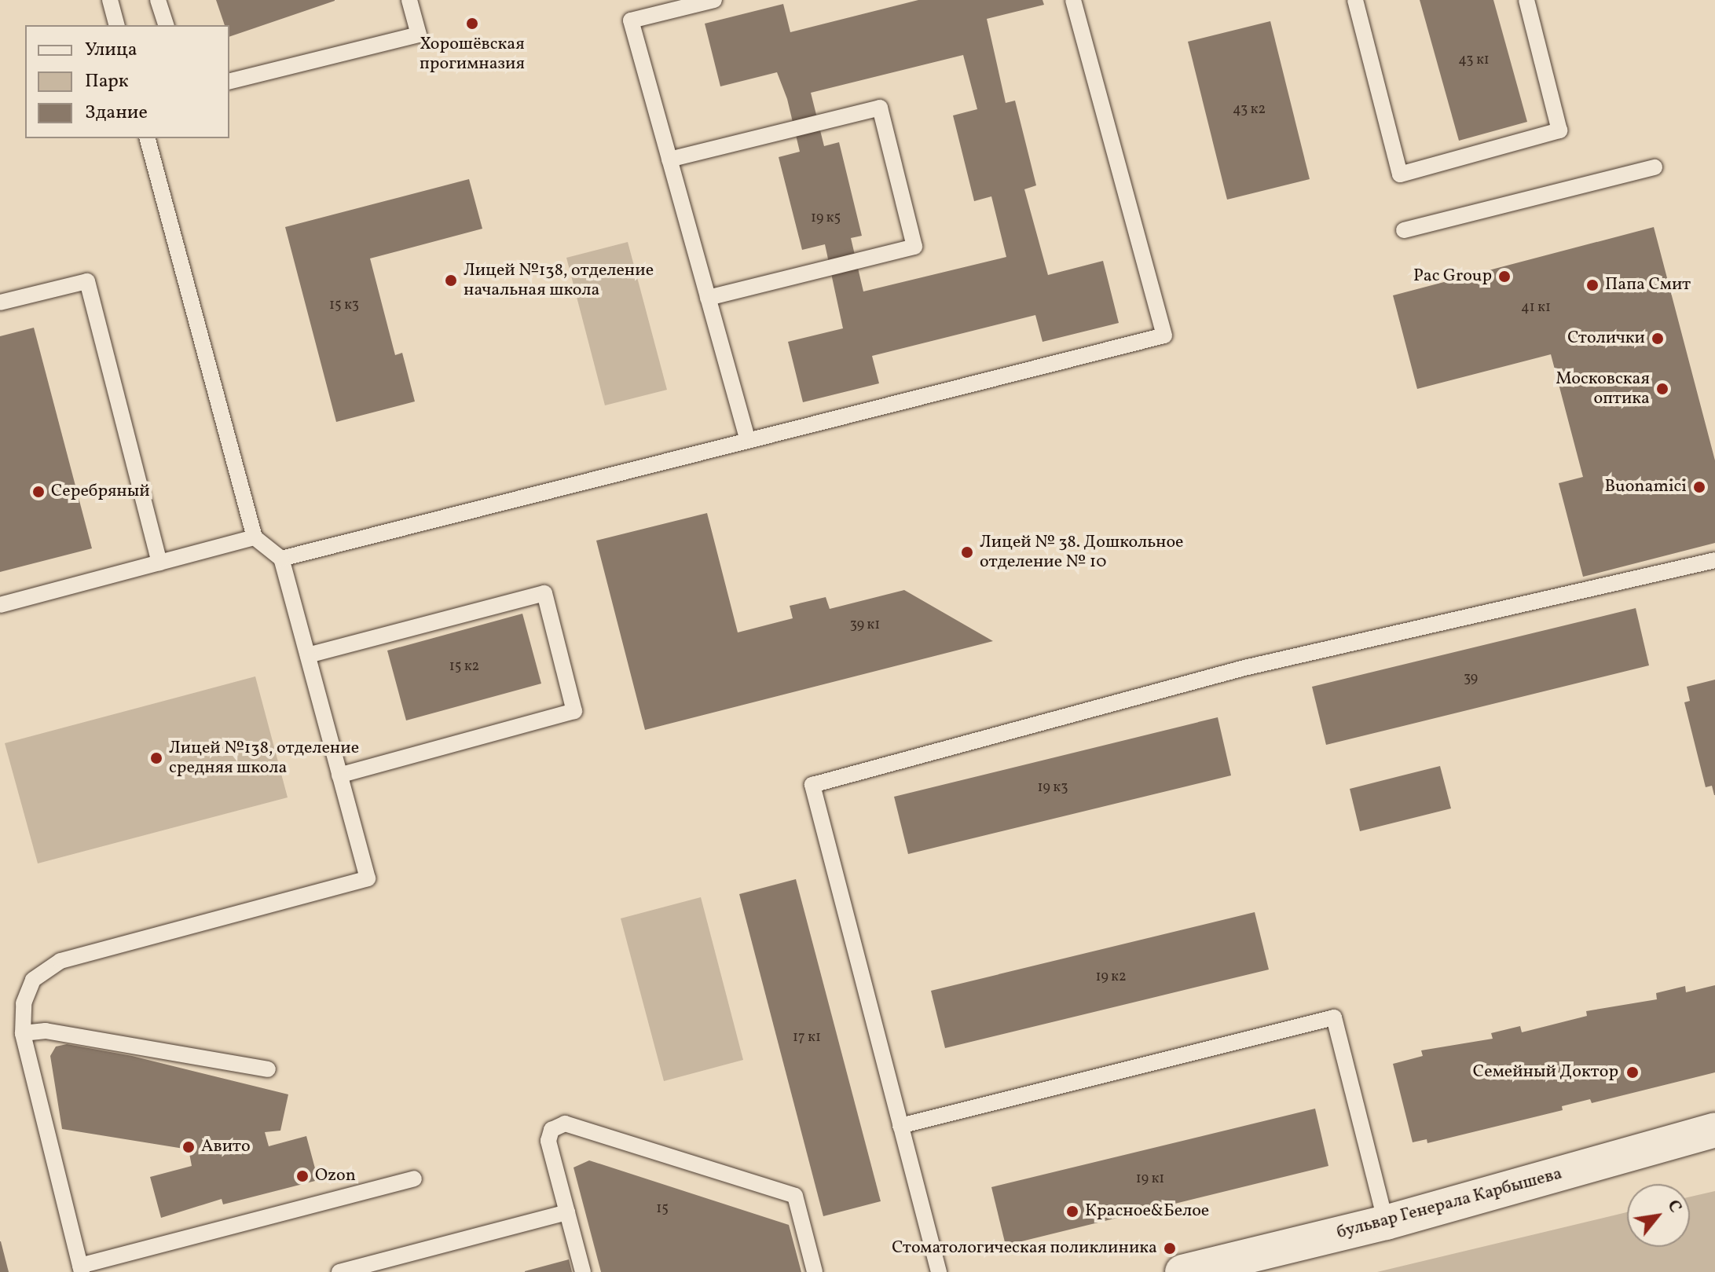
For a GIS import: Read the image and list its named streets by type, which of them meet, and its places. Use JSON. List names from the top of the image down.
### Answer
{
  "streets": {
    "street": ["бульвар Генерала Карбышева"]
  },
  "places": [
    "Хорошёвская прогимназия",
    "Pac Group",
    "Лицей №138, отделение начальная школа",
    "Папа Смит",
    "Столички",
    "Московская оптика",
    "Buonamici",
    "Серебряный",
    "Лицей № 38. Дошкольное отделение № 10",
    "Лицей №138, отделение средняя школа",
    "Семейный Доктор",
    "Авито",
    "Ozon",
    "Красное&Белое",
    "Стоматологическая поликлиника"
  ],
  "house_numbers": [
    "43 к1",
    "43 к2",
    "19 к5",
    "15 к3",
    "41 к1",
    "39 к1",
    "15 к2",
    "39",
    "19 к3",
    "19 к2",
    "17 к1",
    "19 к1",
    "15"
  ],
  "legend": ["Улица", "Парк", "Здание"],
  "north": "top right"
}
